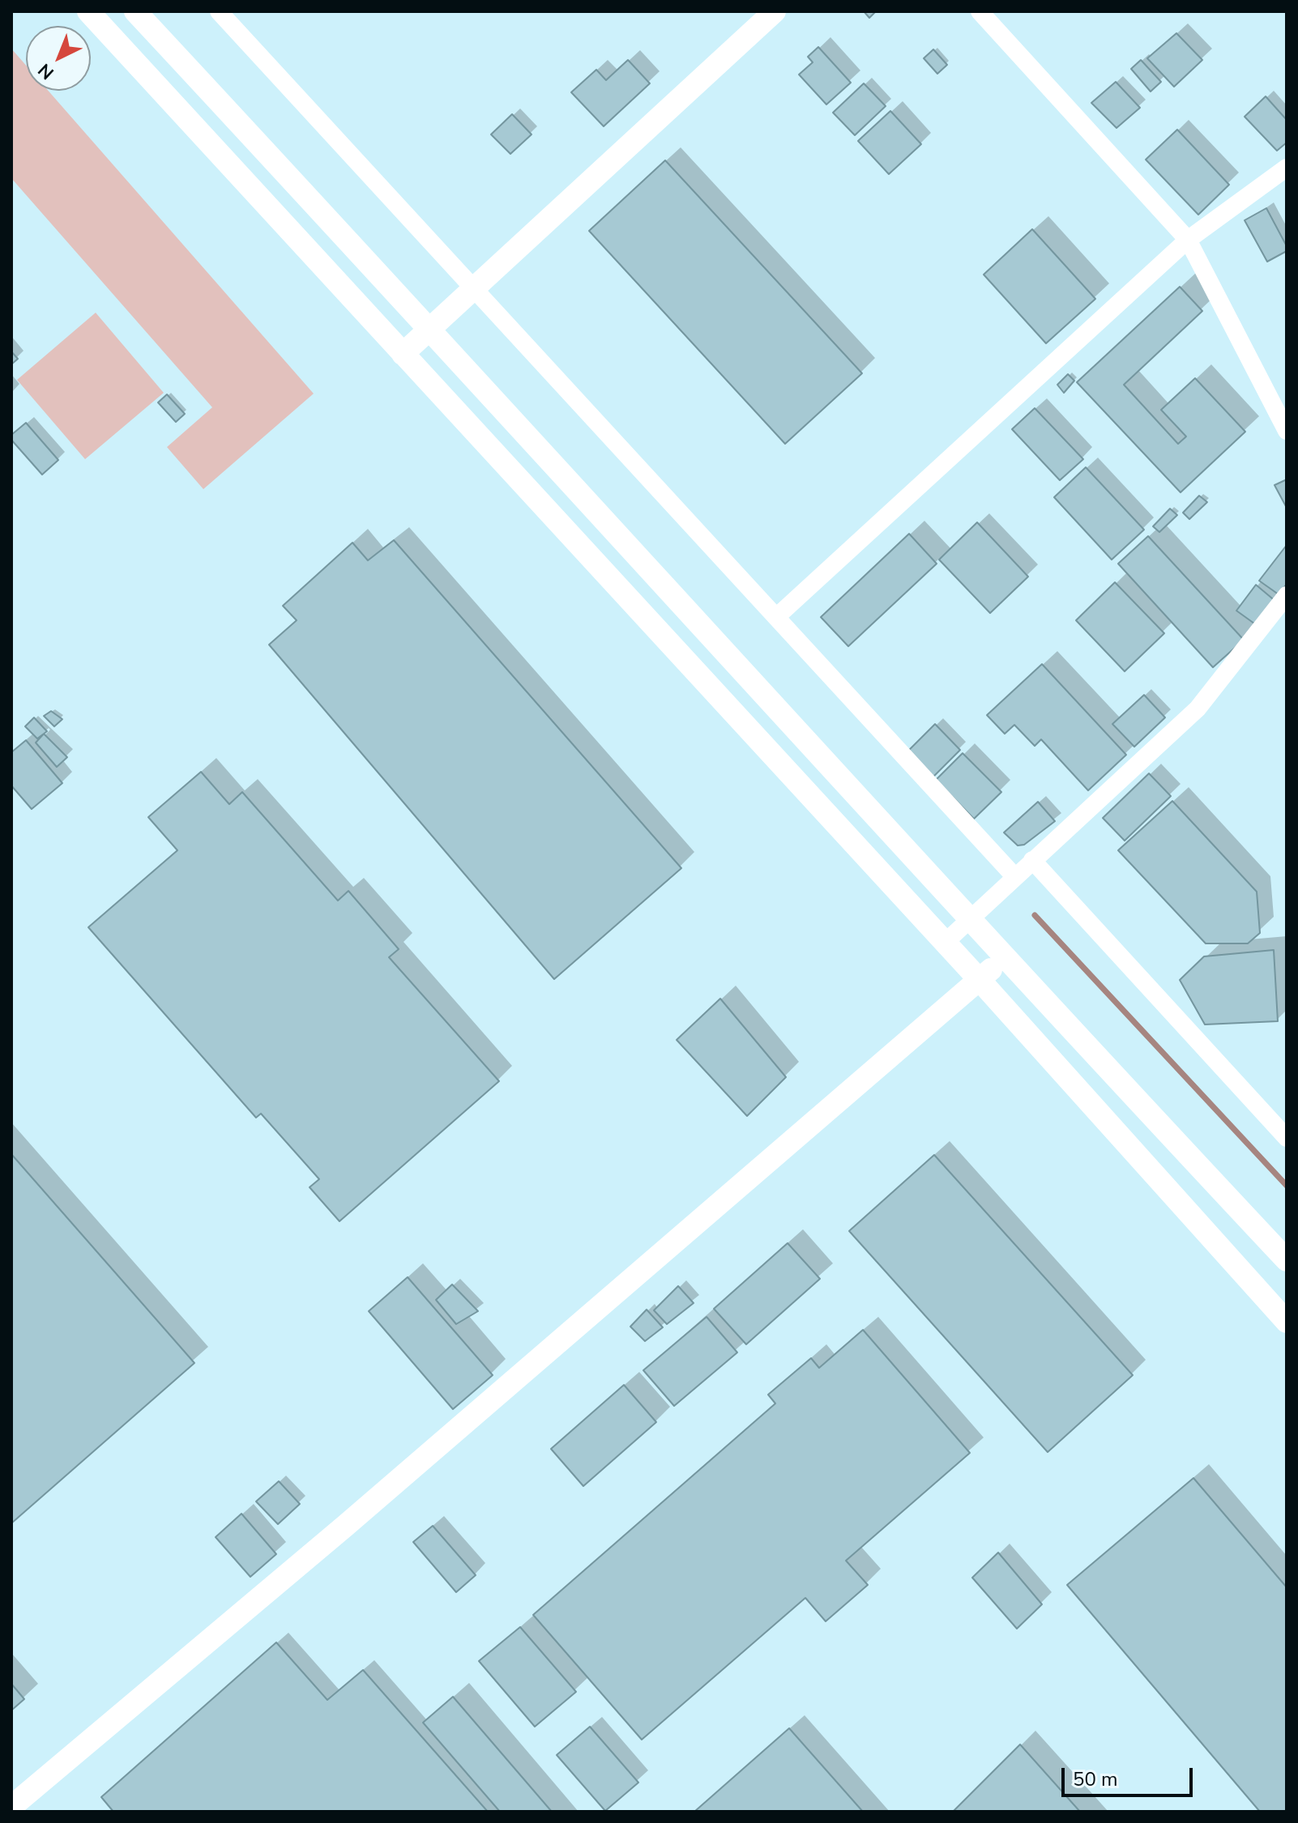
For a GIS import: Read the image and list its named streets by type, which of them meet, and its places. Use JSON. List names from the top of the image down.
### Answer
{
  "scale_bar": "50 m",
  "north": "bottom left"
}
